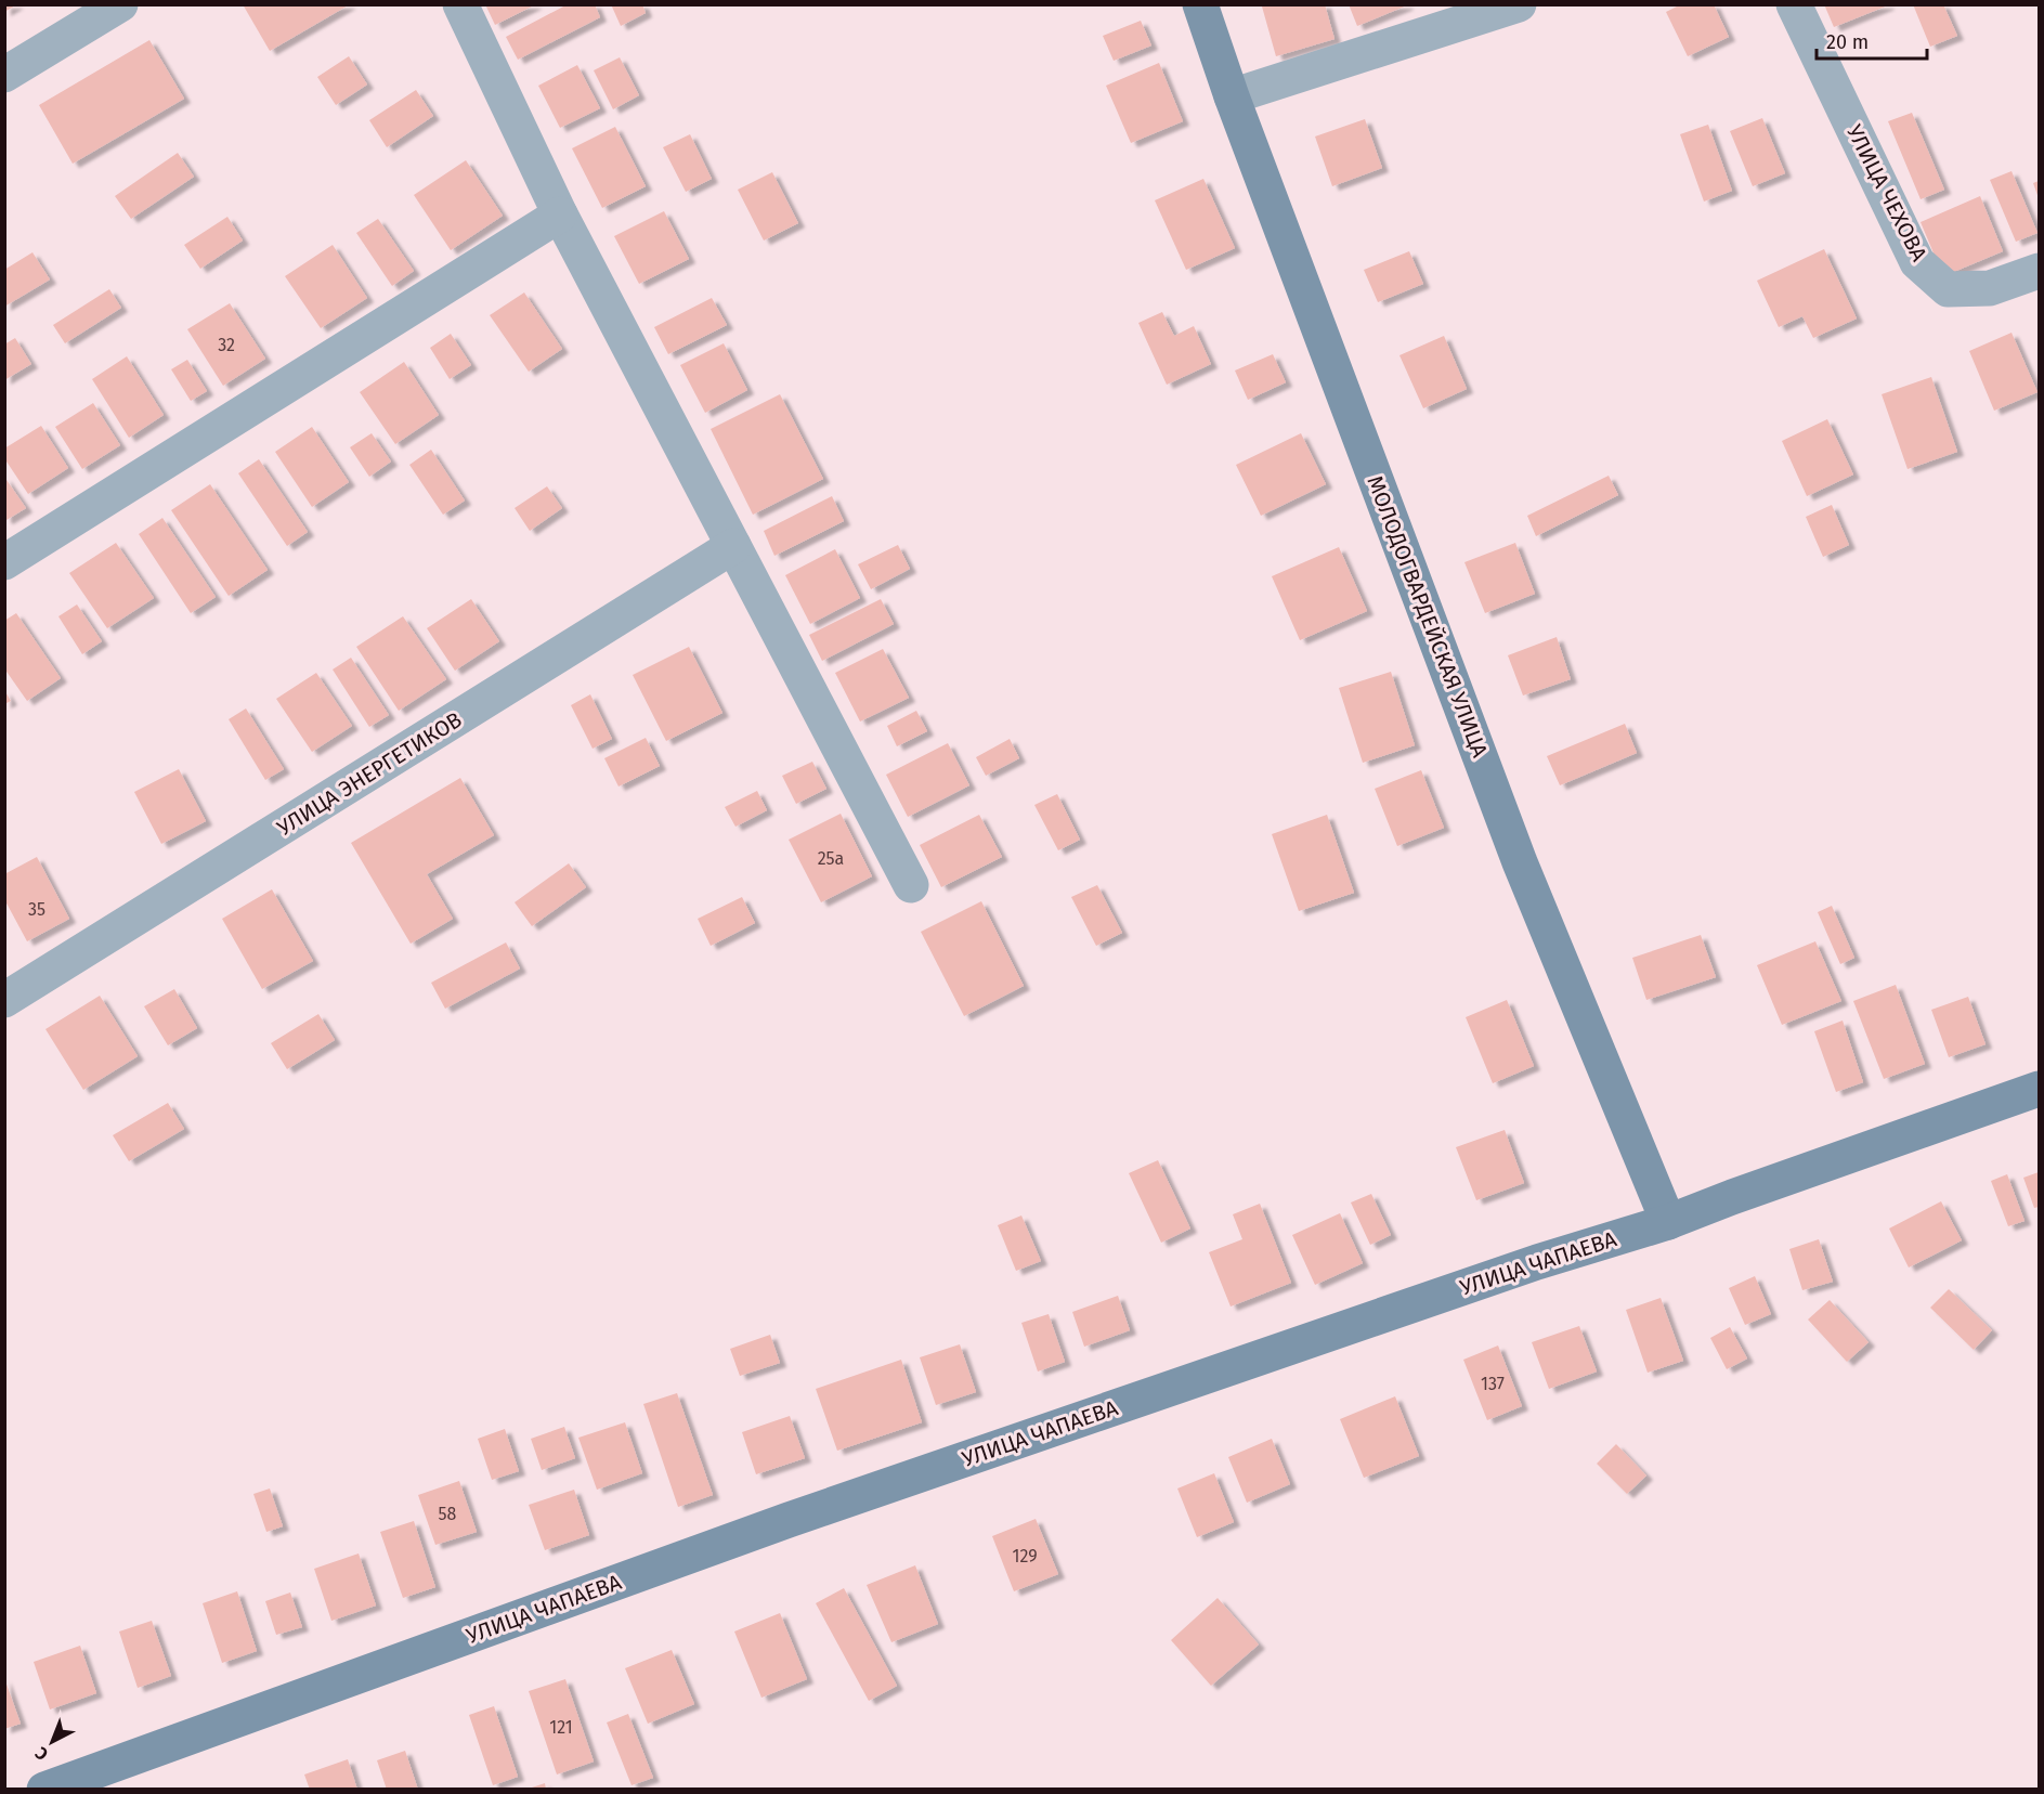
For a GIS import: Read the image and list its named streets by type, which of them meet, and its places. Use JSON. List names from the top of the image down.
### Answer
{
  "streets": {
    "main road": ["МОЛОДОГВАРДЕЙСКАЯ УЛИЦА", "УЛИЦА ЧАПАЕВА"],
    "street": ["УЛИЦА ЧЕХОВА", "УЛИЦА ЭНЕРГЕТИКОВ"]
  },
  "crossings": [
    ["МОЛОДОГВАРДЕЙСКАЯ УЛИЦА", "УЛИЦА ЧАПАЕВА"]
  ],
  "house_numbers": [
    "32",
    "25а",
    "35",
    "137",
    "58",
    "129",
    "121"
  ],
  "scale_bar": "20 m",
  "north": "bottom left"
}
